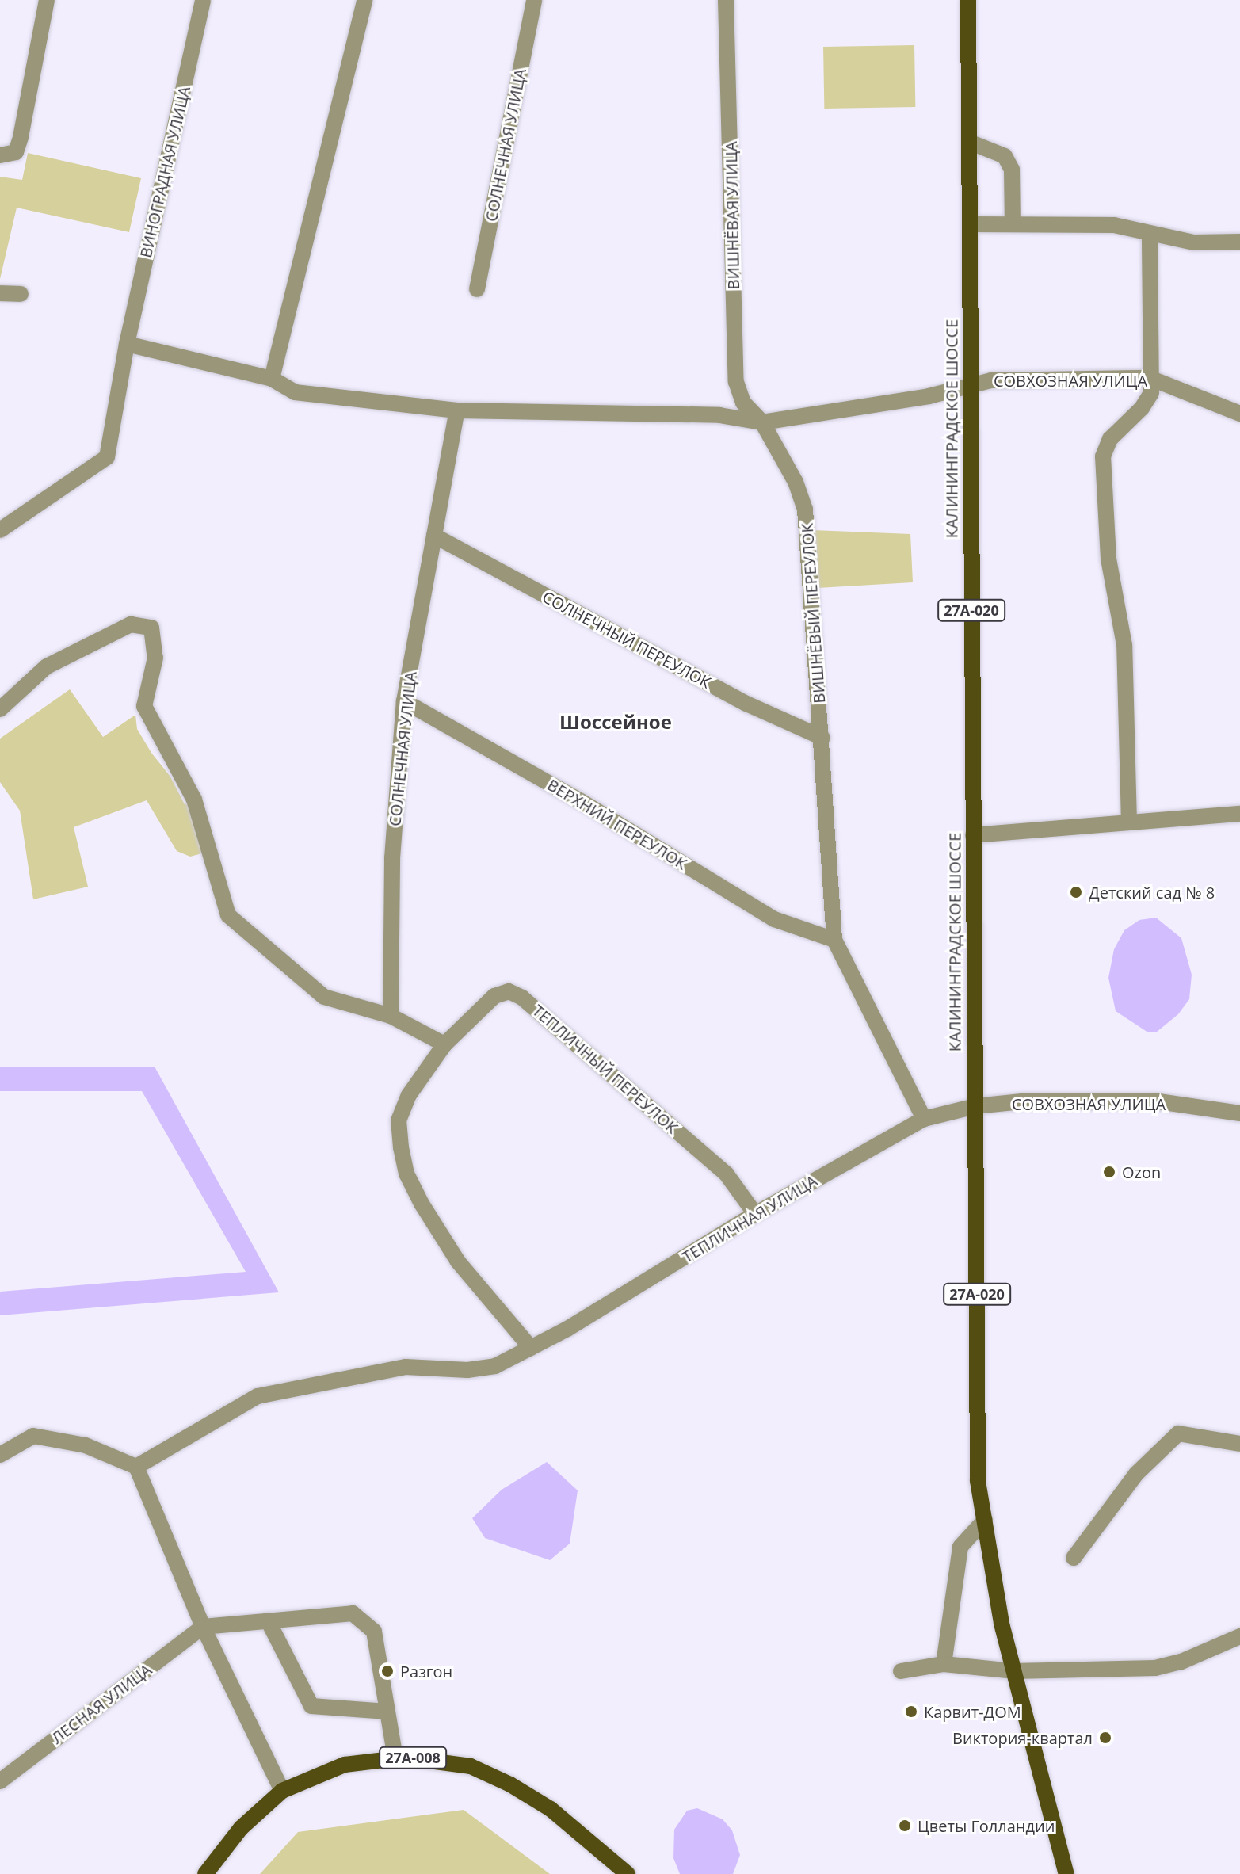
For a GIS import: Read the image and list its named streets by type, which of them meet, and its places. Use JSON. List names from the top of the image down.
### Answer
{
  "streets": {
    "main road": ["КАЛИНИНГРАДСКОЕ ШОССЕ", "27А-020", "27А-008"],
    "street": [
      "СОЛНЕЧНАЯ УЛИЦА",
      "ВИНОГРАДНАЯ УЛИЦА",
      "ВИШНЁВАЯ УЛИЦА",
      "СОВХОЗНАЯ УЛИЦА",
      "ВИШНЁВЫЙ ПЕРЕУЛОК",
      "СОЛНЕЧНЫЙ ПЕРЕУЛОК",
      "ВЕРХНИЙ ПЕРЕУЛОК",
      "ТЕПЛИЧНЫЙ ПЕРЕУЛОК",
      "ТЕПЛИЧНАЯ УЛИЦА",
      "ЛЕСНАЯ УЛИЦА"
    ]
  },
  "crossings": [
    ["СОЛНЕЧНАЯ УЛИЦА", "СОВХОЗНАЯ УЛИЦА"],
    ["СОЛНЕЧНАЯ УЛИЦА", "СОЛНЕЧНЫЙ ПЕРЕУЛОК"],
    ["СОЛНЕЧНАЯ УЛИЦА", "ВЕРХНИЙ ПЕРЕУЛОК"],
    ["ВИНОГРАДНАЯ УЛИЦА", "СОВХОЗНАЯ УЛИЦА"],
    ["ВИШНЁВАЯ УЛИЦА", "СОВХОЗНАЯ УЛИЦА"],
    ["ВИШНЁВАЯ УЛИЦА", "ВИШНЁВЫЙ ПЕРЕУЛОК"],
    ["СОВХОЗНАЯ УЛИЦА", "КАЛИНИНГРАДСКОЕ ШОССЕ"],
    ["СОВХОЗНАЯ УЛИЦА", "ВИШНЁВЫЙ ПЕРЕУЛОК"],
    ["СОВХОЗНАЯ УЛИЦА", "ТЕПЛИЧНАЯ УЛИЦА"],
    ["КАЛИНИНГРАДСКОЕ ШОССЕ", "ТЕПЛИЧНАЯ УЛИЦА"],
    ["ВИШНЁВЫЙ ПЕРЕУЛОК", "СОЛНЕЧНЫЙ ПЕРЕУЛОК"],
    ["ВИШНЁВЫЙ ПЕРЕУЛОК", "ВЕРХНИЙ ПЕРЕУЛОК"],
    ["ТЕПЛИЧНЫЙ ПЕРЕУЛОК", "ТЕПЛИЧНАЯ УЛИЦА"]
  ],
  "districts": ["Шоссейное"],
  "places": [
    "Детский сад № 8",
    "Ozon",
    "Разгон",
    "Карвит-ДОМ",
    "Виктория-квартал",
    "Цветы Голландии"
  ]
}
